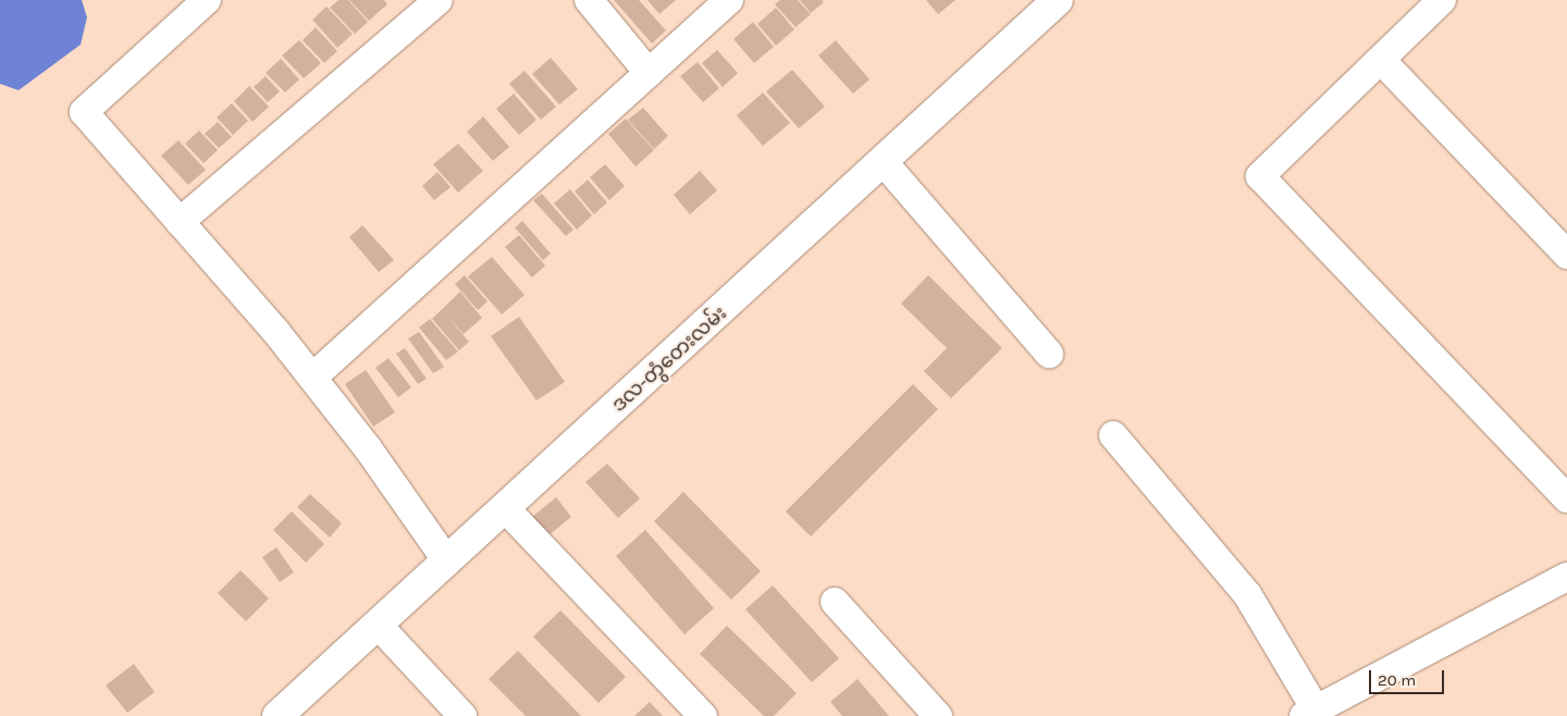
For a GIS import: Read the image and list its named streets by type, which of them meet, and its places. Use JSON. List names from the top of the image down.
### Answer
{
  "streets": {
    "main road": ["ဒလ-တွံတေးလမ်း"]
  },
  "scale_bar": "20 m"
}
